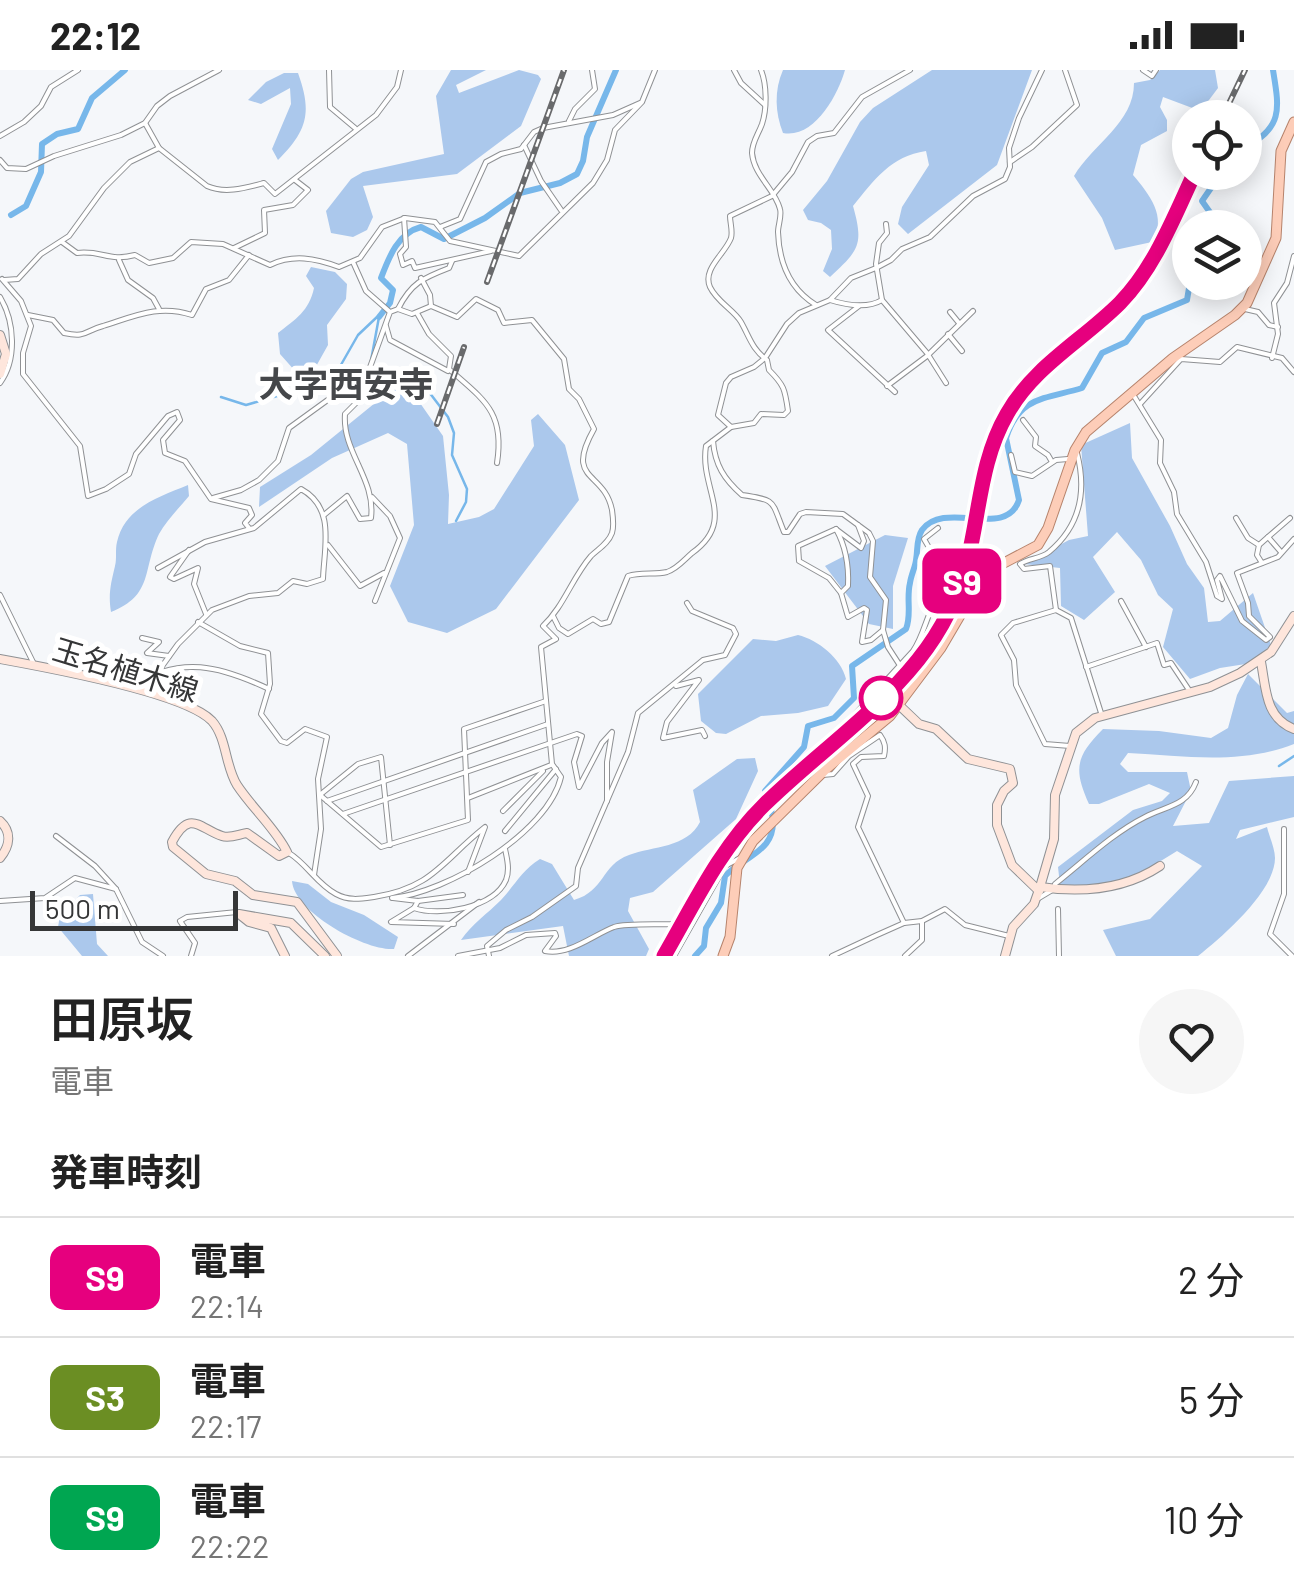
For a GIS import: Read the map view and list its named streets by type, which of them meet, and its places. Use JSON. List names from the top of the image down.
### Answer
{
  "streets": {
    "street": ["玉名植木線"]
  },
  "districts": ["大字西安寺"],
  "scale_bar": "500 m",
  "page": {
    "status": "22:12",
    "on_map": "S9",
    "scale": "500 m",
    "heading": [
      ["田原坂", "電車"],
      "発車時刻"
    ],
    "list": [
      {
        "mark": "S9",
        "name": "電車",
        "note": "22:14",
        "value": "2 分"
      },
      {
        "mark": "S3",
        "name": "電車",
        "note": "22:17",
        "value": "5 分"
      },
      {
        "mark": "S9",
        "name": "電車",
        "note": "22:22",
        "value": "10 分"
      }
    ]
  }
}
